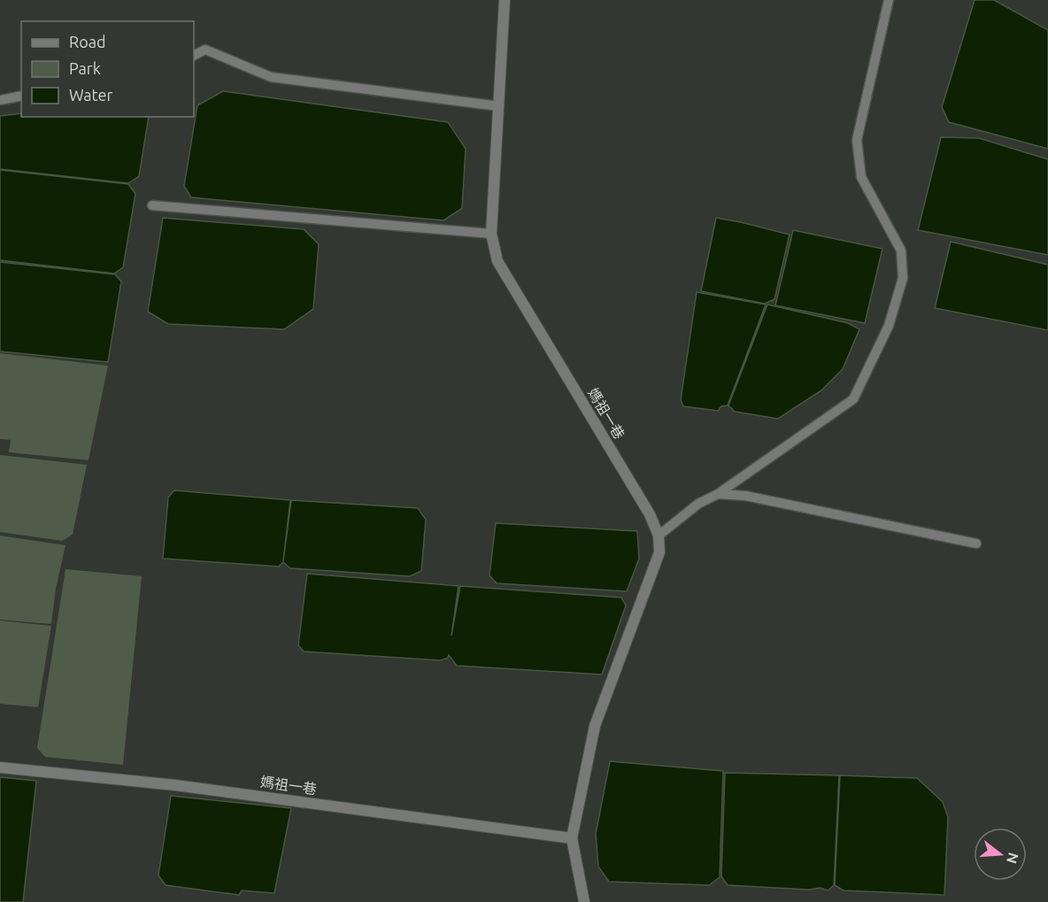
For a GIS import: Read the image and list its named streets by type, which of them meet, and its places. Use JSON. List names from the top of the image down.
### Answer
{
  "streets": {
    "street": ["媽祖一巷"]
  },
  "legend": ["Road", "Park", "Water"],
  "north": "right"
}
